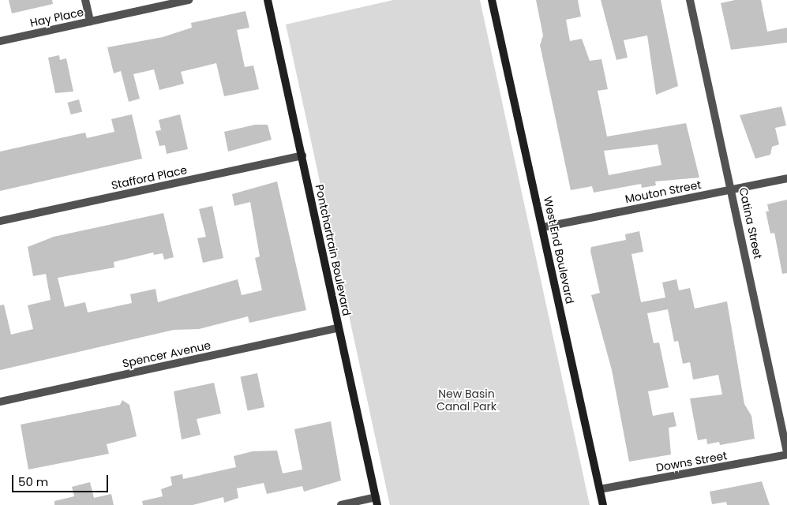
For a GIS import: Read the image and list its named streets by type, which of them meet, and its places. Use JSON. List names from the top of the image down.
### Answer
{
  "streets": {
    "main road": ["Pontchartrain Boulevard", "West End Boulevard"],
    "street": [
      "Hay Place",
      "Stafford Place",
      "Mouton Street",
      "Catina Street",
      "Spencer Avenue",
      "Downs Street"
    ]
  },
  "crossings": [
    ["Stafford Place", "Pontchartrain Boulevard"],
    ["Mouton Street", "Catina Street"],
    ["Mouton Street", "West End Boulevard"],
    ["Catina Street", "Downs Street"],
    ["Pontchartrain Boulevard", "Spencer Avenue"],
    ["West End Boulevard", "Downs Street"]
  ],
  "parks": ["New Basin Canal Park"],
  "scale_bar": "50 m"
}
